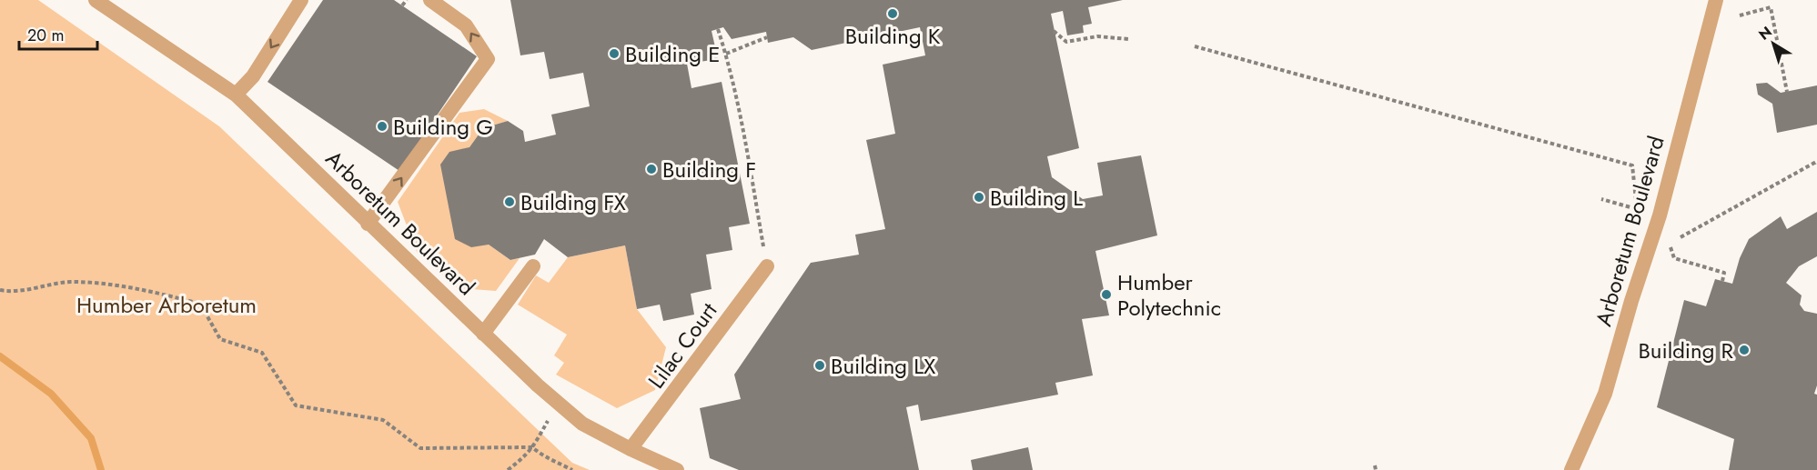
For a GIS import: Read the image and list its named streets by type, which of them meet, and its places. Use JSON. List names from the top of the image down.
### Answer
{
  "streets": {
    "lane": ["Arboretum Boulevard", "Lilac Court"]
  },
  "crossings": [
    ["Arboretum Boulevard", "Lilac Court"]
  ],
  "parks": ["Humber Arboretum"],
  "places": [
    "Building K",
    "Building E",
    "Building G",
    "Building F",
    "Building L",
    "Building FX",
    "Humber Polytechnic",
    "Building R",
    "Building LX"
  ],
  "scale_bar": "20 m",
  "north": "top left"
}
